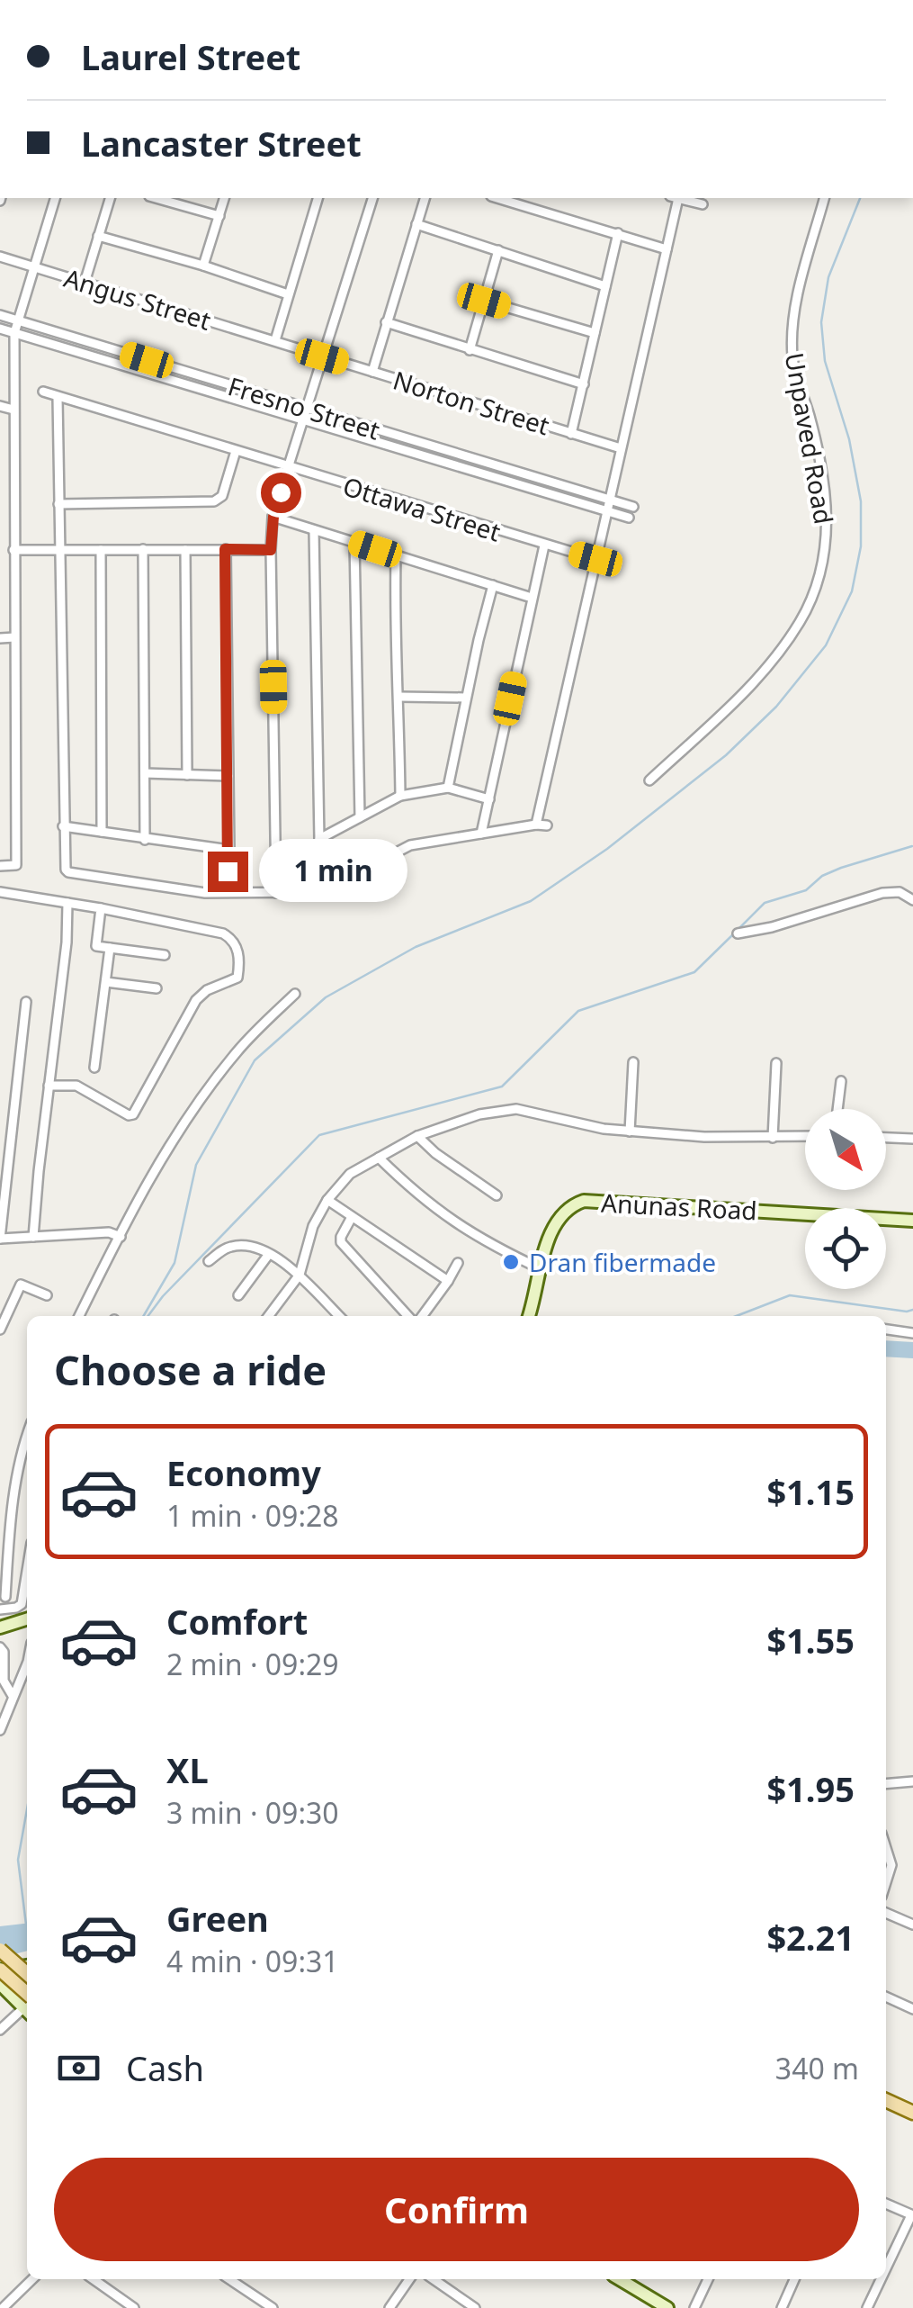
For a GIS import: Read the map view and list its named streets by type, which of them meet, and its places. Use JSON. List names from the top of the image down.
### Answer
{
  "streets": {
    "street": [
      "Angus Street",
      "Norton Street",
      "Fresno Street",
      "Unpaved Road",
      "Ottawa Street",
      "Anunas Road"
    ]
  },
  "crossings": [
    ["Angus Street", "Norton Street"]
  ],
  "places": ["Dran fibermade"],
  "north": "bottom right",
  "page": {
    "banner": ["Laurel Street", "Lancaster Street"],
    "bubble": "1 min",
    "heading": "Choose a ride",
    "list": [
      {
        "name": "Economy",
        "note": "1 min · 09:28",
        "value": "$1.15"
      },
      {
        "name": "Comfort",
        "note": "2 min · 09:29",
        "value": "$1.55"
      },
      {
        "name": "XL",
        "note": "3 min · 09:30",
        "value": "$1.95"
      },
      {
        "name": "Green",
        "note": "4 min · 09:31",
        "value": "$2.21"
      }
    ],
    "pay": ["Cash", "340 m"],
    "buttons": "Confirm"
  }
}
